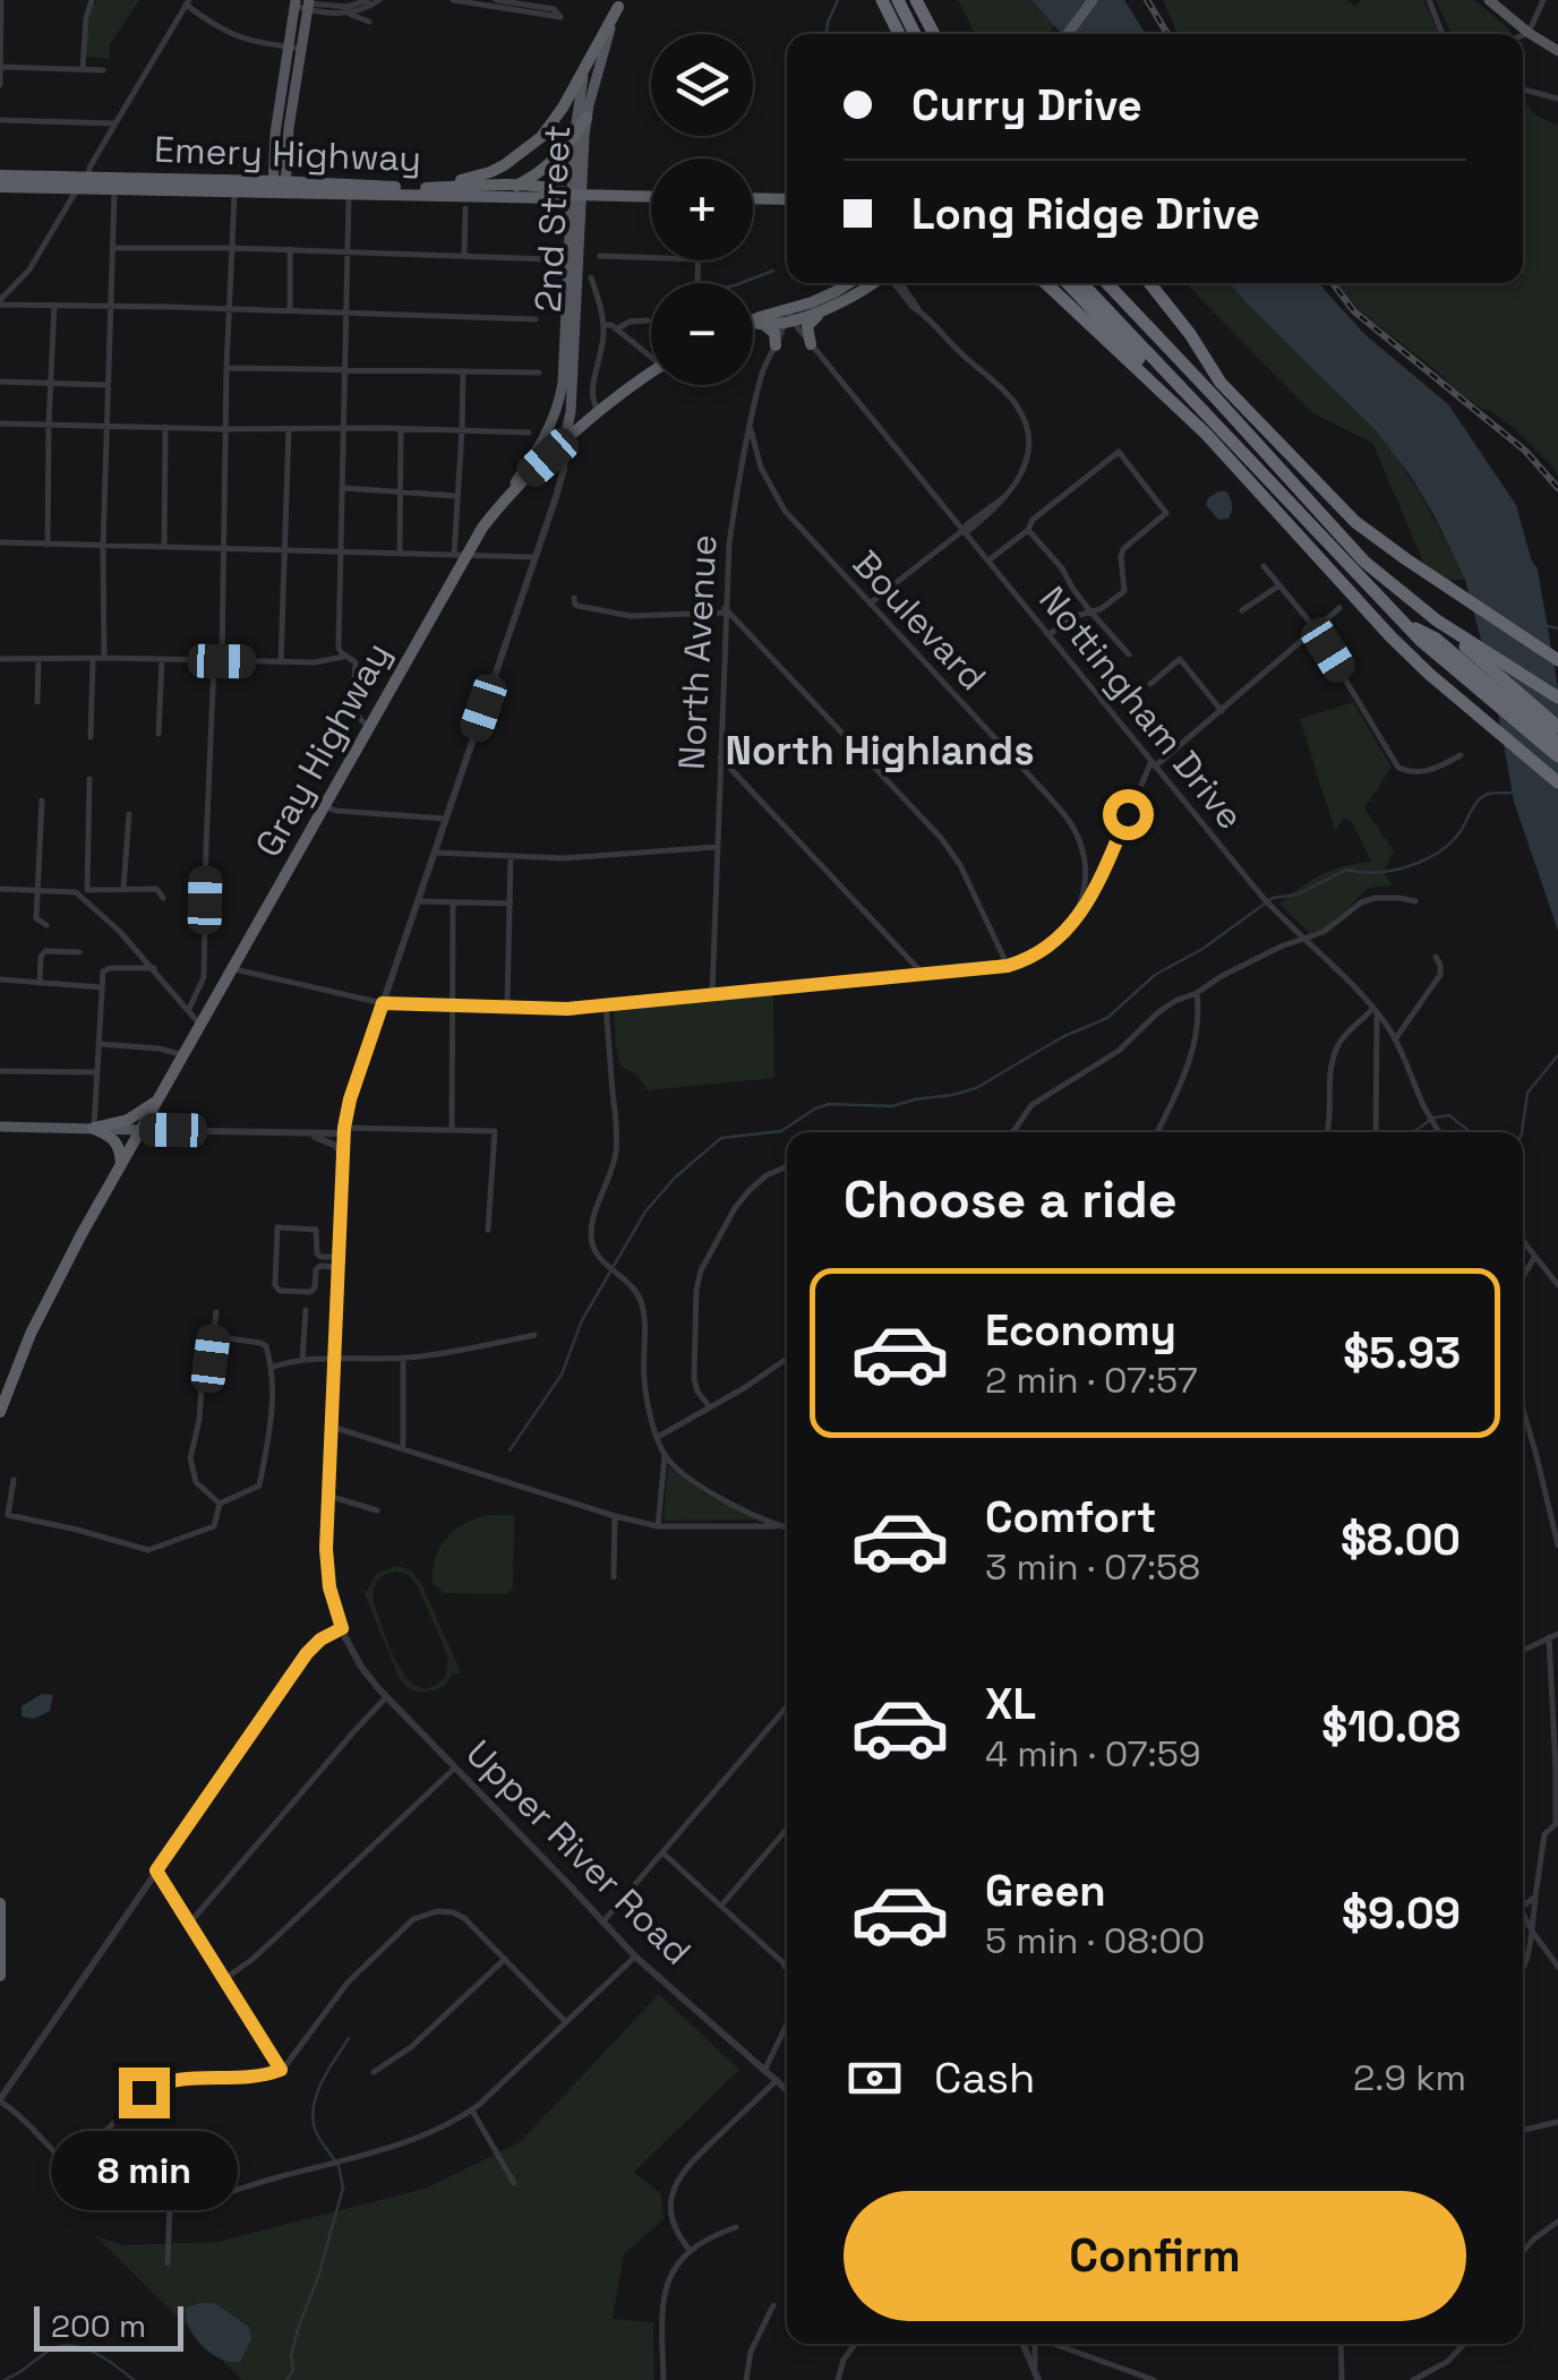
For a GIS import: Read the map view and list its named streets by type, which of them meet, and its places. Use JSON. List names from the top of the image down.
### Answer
{
  "streets": {
    "highway": ["Emery Highway", "Gray Highway"],
    "main road": ["2nd Street"],
    "street": [
      "Boulevard",
      "North Avenue",
      "Nottingham Drive",
      "Upper River Road"
    ]
  },
  "crossings": [
    ["Emery Highway", "2nd Street"],
    ["2nd Street", "Gray Highway"],
    ["2nd Street", "Upper River Road"],
    ["Boulevard", "North Avenue"],
    ["North Avenue", "Nottingham Drive"],
    ["Gray Highway", "Upper River Road"]
  ],
  "districts": ["North Highlands"],
  "scale_bar": "200 m",
  "page": {
    "map_buttons": ["+", "−"],
    "banner": ["Curry Drive", "Long Ridge Drive"],
    "heading": "Choose a ride",
    "list": [
      {
        "name": "Economy",
        "note": "2 min · 07:57",
        "value": "$5.93"
      },
      {
        "name": "Comfort",
        "note": "3 min · 07:58",
        "value": "$8.00"
      },
      {
        "name": "XL",
        "note": "4 min · 07:59",
        "value": "$10.08"
      },
      {
        "name": "Green",
        "note": "5 min · 08:00",
        "value": "$9.09"
      }
    ],
    "pay": ["Cash", "2.9 km"],
    "bubble": "8 min",
    "buttons": "Confirm",
    "scale": "200 m"
  }
}
